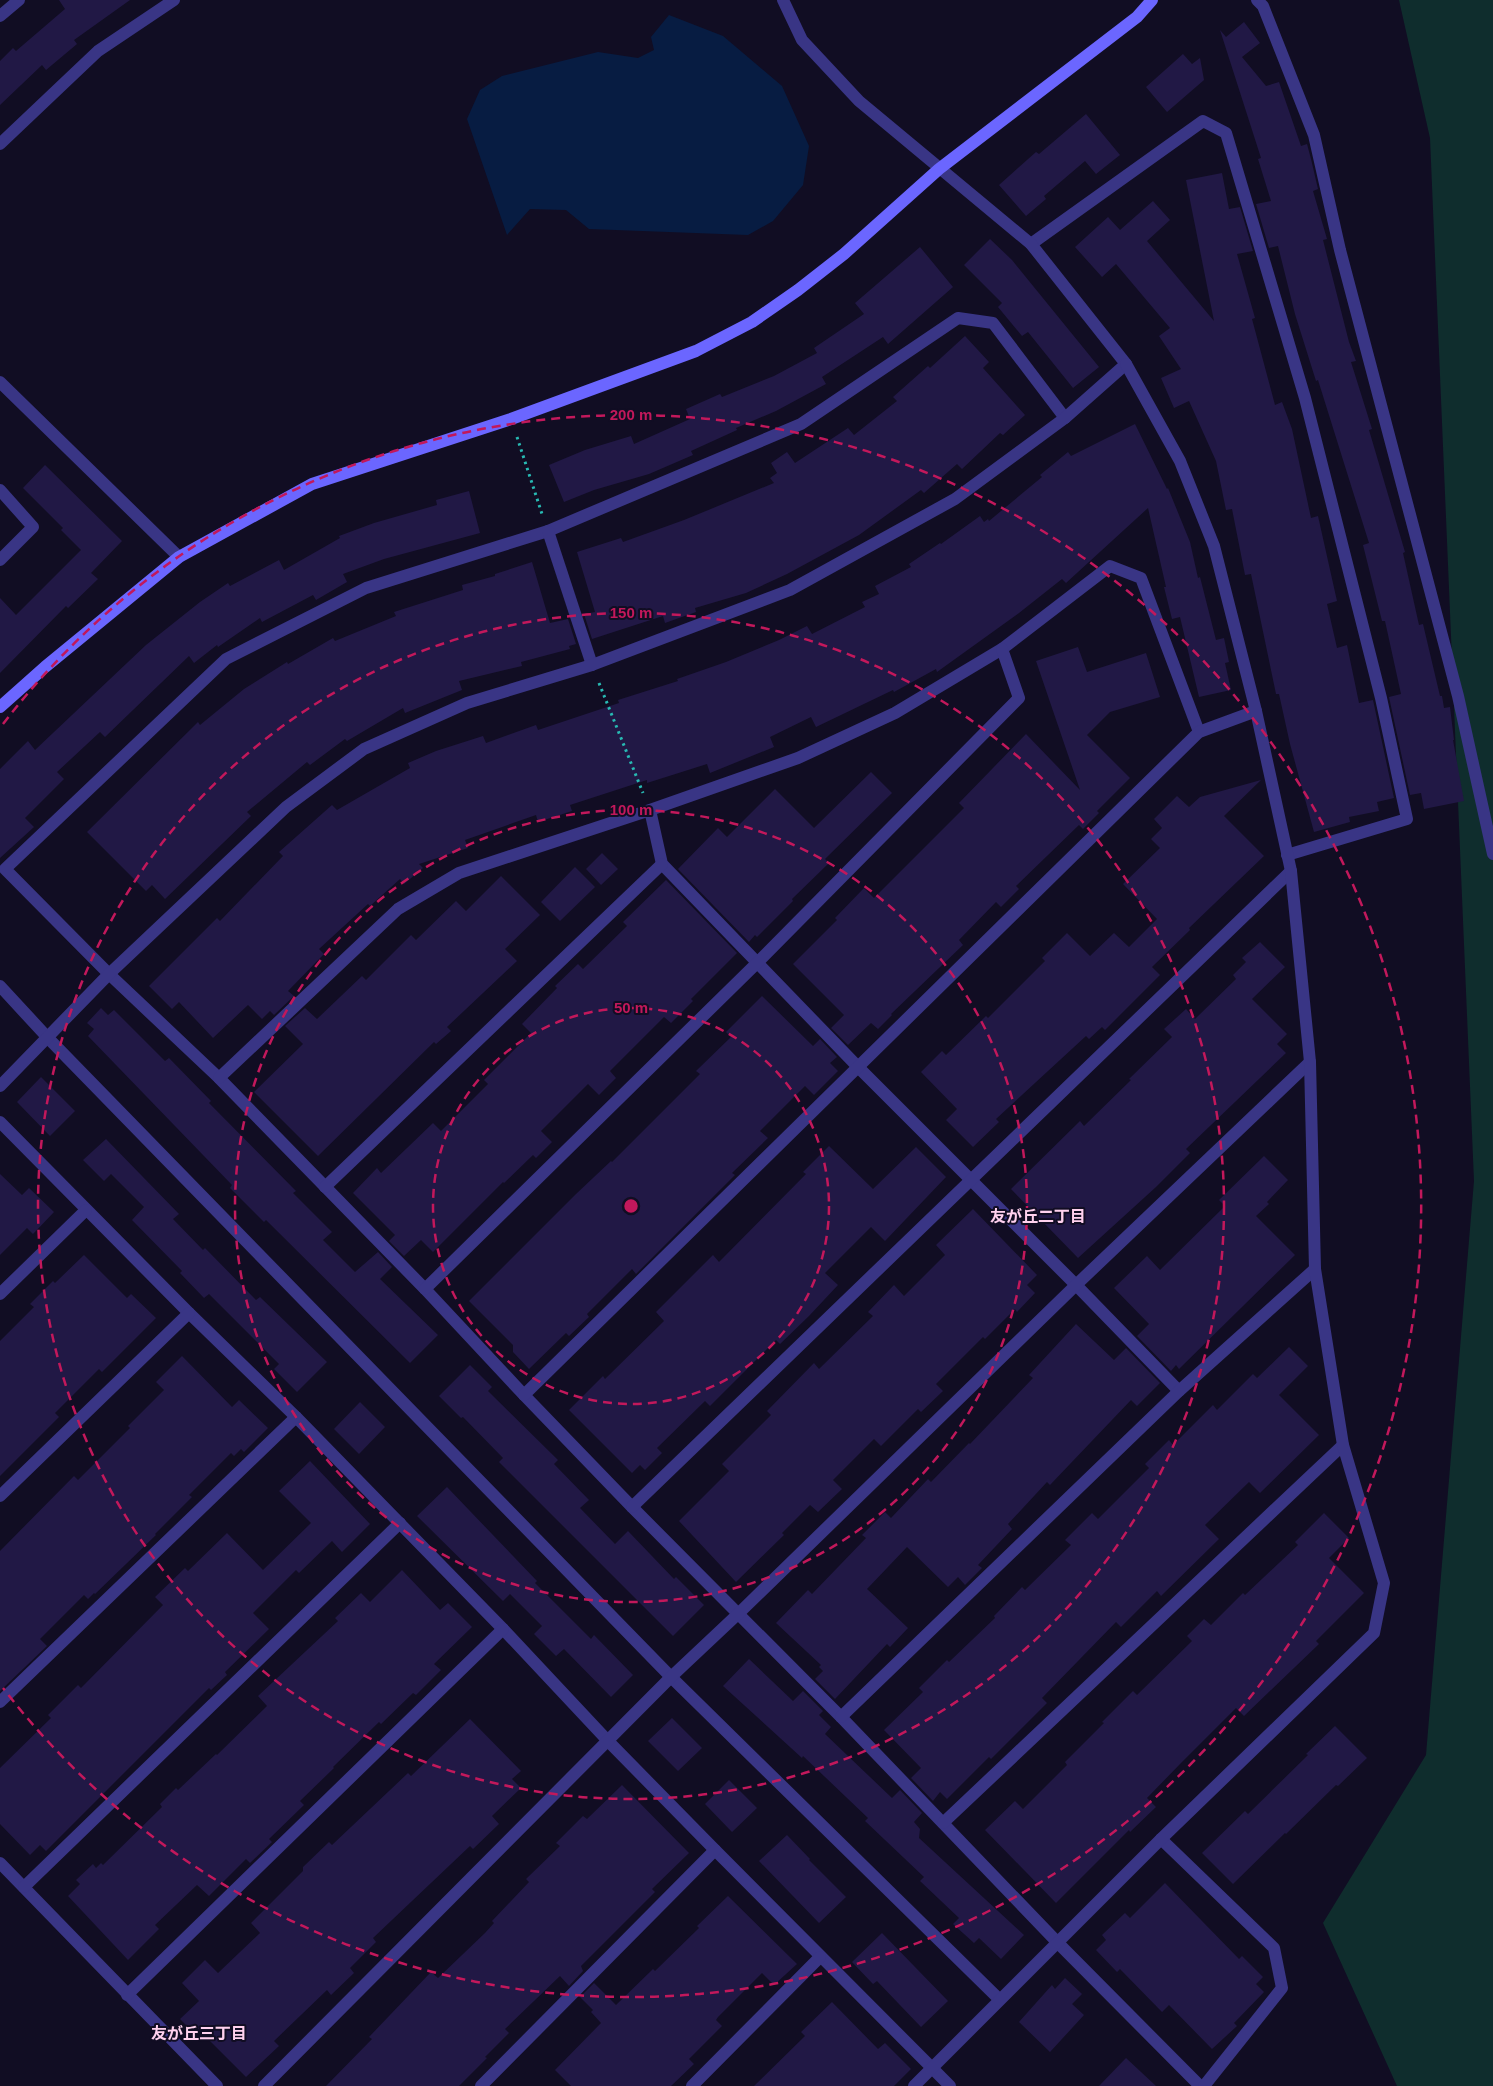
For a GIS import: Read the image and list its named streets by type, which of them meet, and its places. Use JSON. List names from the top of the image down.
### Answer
{
  "districts": ["友が丘二丁目", "友が丘三丁目"],
  "rings": [
    "200 m",
    "150 m",
    "100 m",
    "50 m"
  ]
}
